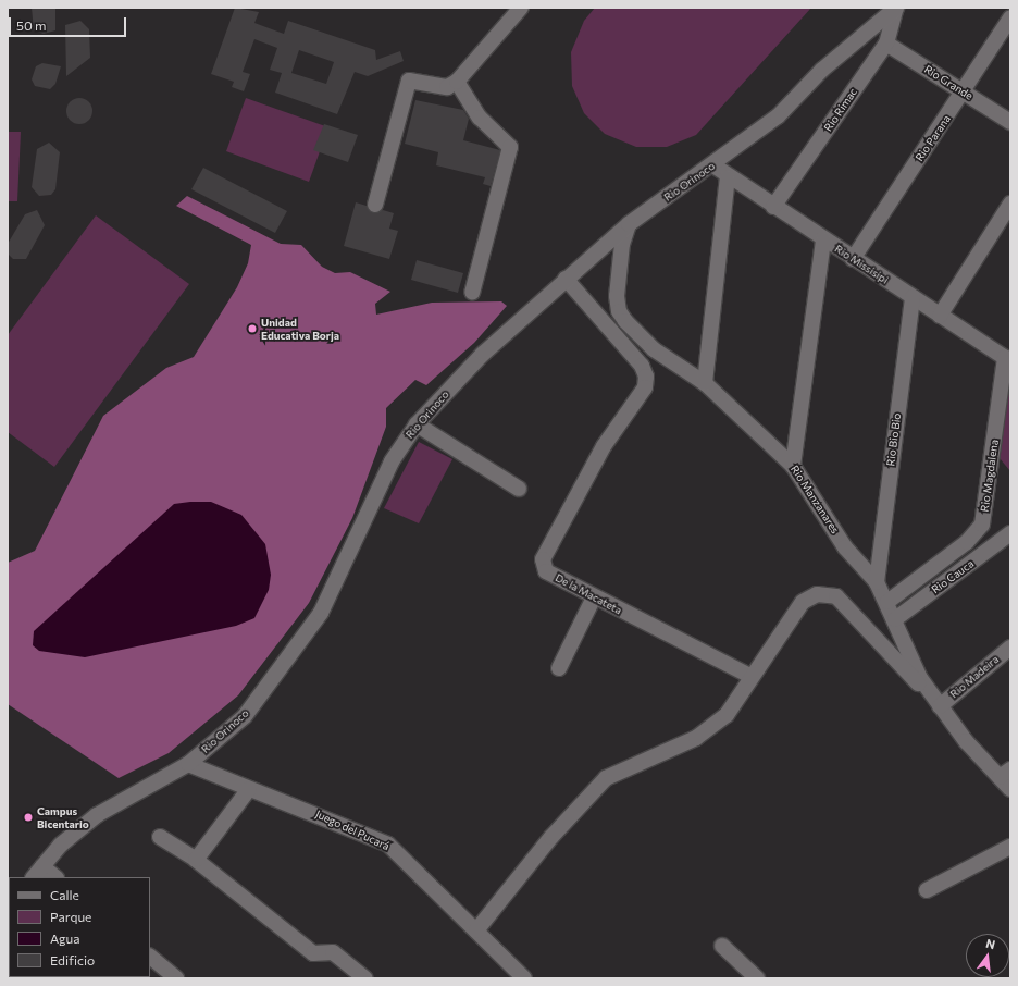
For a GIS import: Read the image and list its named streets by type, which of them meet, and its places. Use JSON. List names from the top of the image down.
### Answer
{
  "streets": {
    "street": [
      "Rio Grande",
      "Rio Rimac",
      "Rio Parana",
      "Rio Orinoco",
      "Rio Missisipi",
      "Rio Bio Bio",
      "Rio Magdalena",
      "Rio Manzanares",
      "Rio Cauca",
      "De la Macateta",
      "Rio Madeira",
      "Juego del Pucará"
    ]
  },
  "crossings": [
    ["Rio Grande", "Rio Rimac"],
    ["Rio Grande", "Rio Parana"],
    ["Rio Rimac", "Rio Orinoco"],
    ["Rio Rimac", "Rio Missisipi"],
    ["Rio Parana", "Rio Missisipi"],
    ["Rio Orinoco", "Rio Missisipi"],
    ["Rio Orinoco", "Rio Manzanares"],
    ["Rio Orinoco", "De la Macateta"],
    ["Rio Orinoco", "Juego del Pucará"],
    ["Rio Missisipi", "Rio Bio Bio"],
    ["Rio Missisipi", "Rio Magdalena"],
    ["Rio Bio Bio", "Rio Manzanares"],
    ["Rio Magdalena", "Rio Manzanares"],
    ["Rio Manzanares", "Rio Cauca"],
    ["Rio Manzanares", "Rio Madeira"]
  ],
  "places": ["Unidad Educativa Borja", "Campus Bicentario"],
  "legend": [
    "Calle",
    "Parque",
    "Agua",
    "Edificio"
  ],
  "scale_bar": "50 m",
  "north": "top"
}
